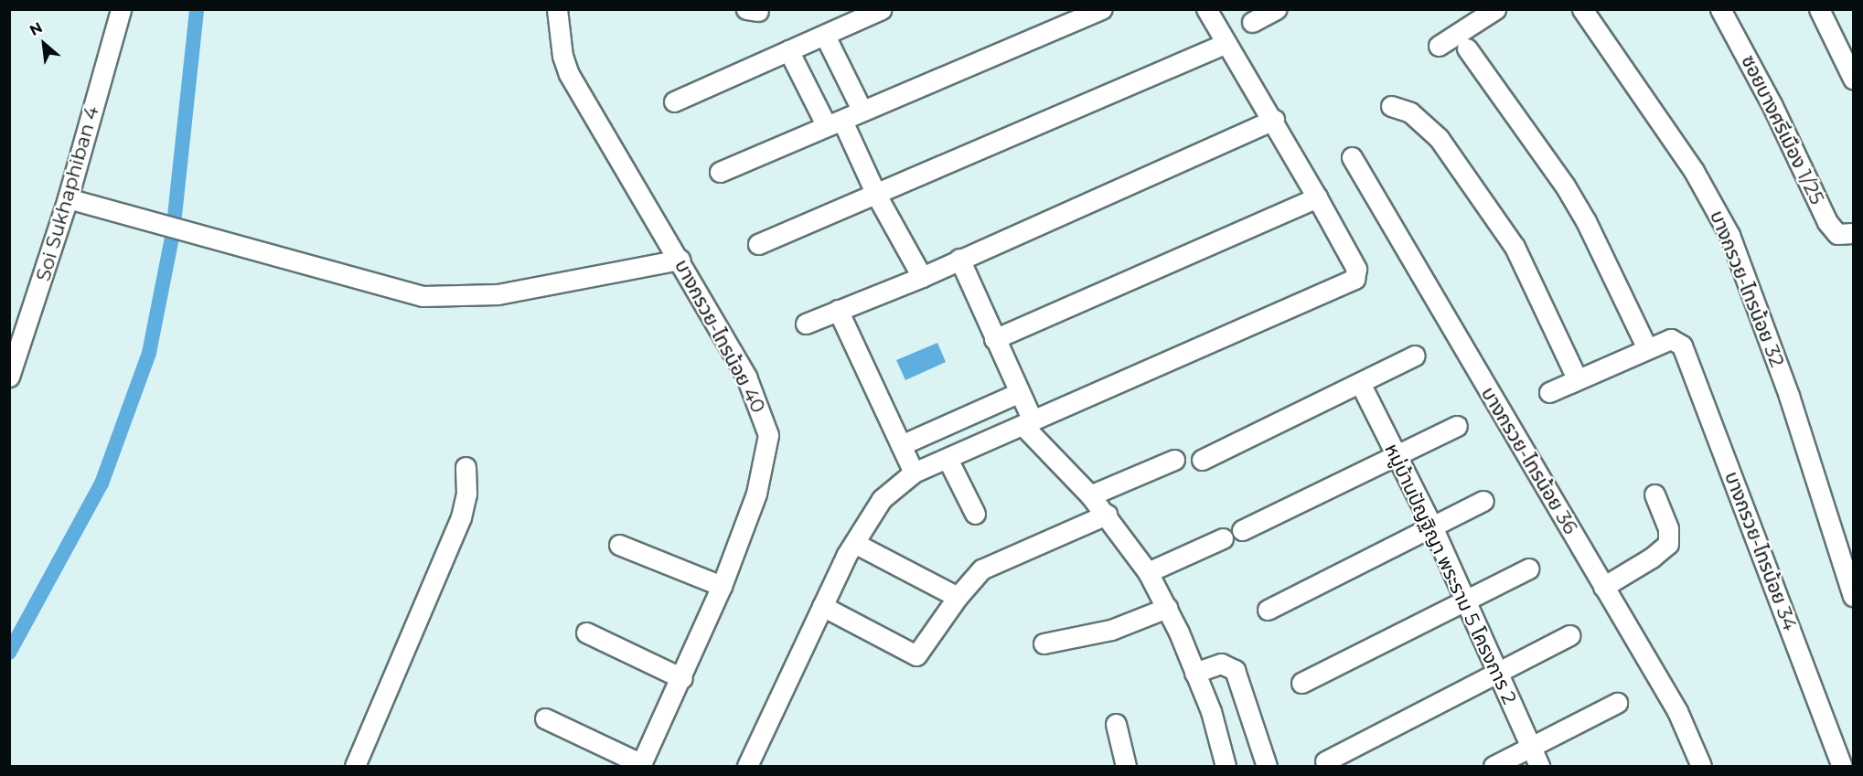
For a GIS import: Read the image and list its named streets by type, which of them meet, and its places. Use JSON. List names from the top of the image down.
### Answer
{
  "streets": {
    "street": [
      "ซอยบางศรีเมือง 1/25",
      "Soi Sukhaphiban 4",
      "บางกรวย-ไทรน้อย 32",
      "บางกรวย-ไทรน้อย 40",
      "บางกรวย-ไทรน้อย 36",
      "บางกรวย-ไทรน้อย 34",
      "หมู่บ้านปัญฐิญา พระราม 5 โครงการ 2"
    ]
  },
  "north": "top left"
}
